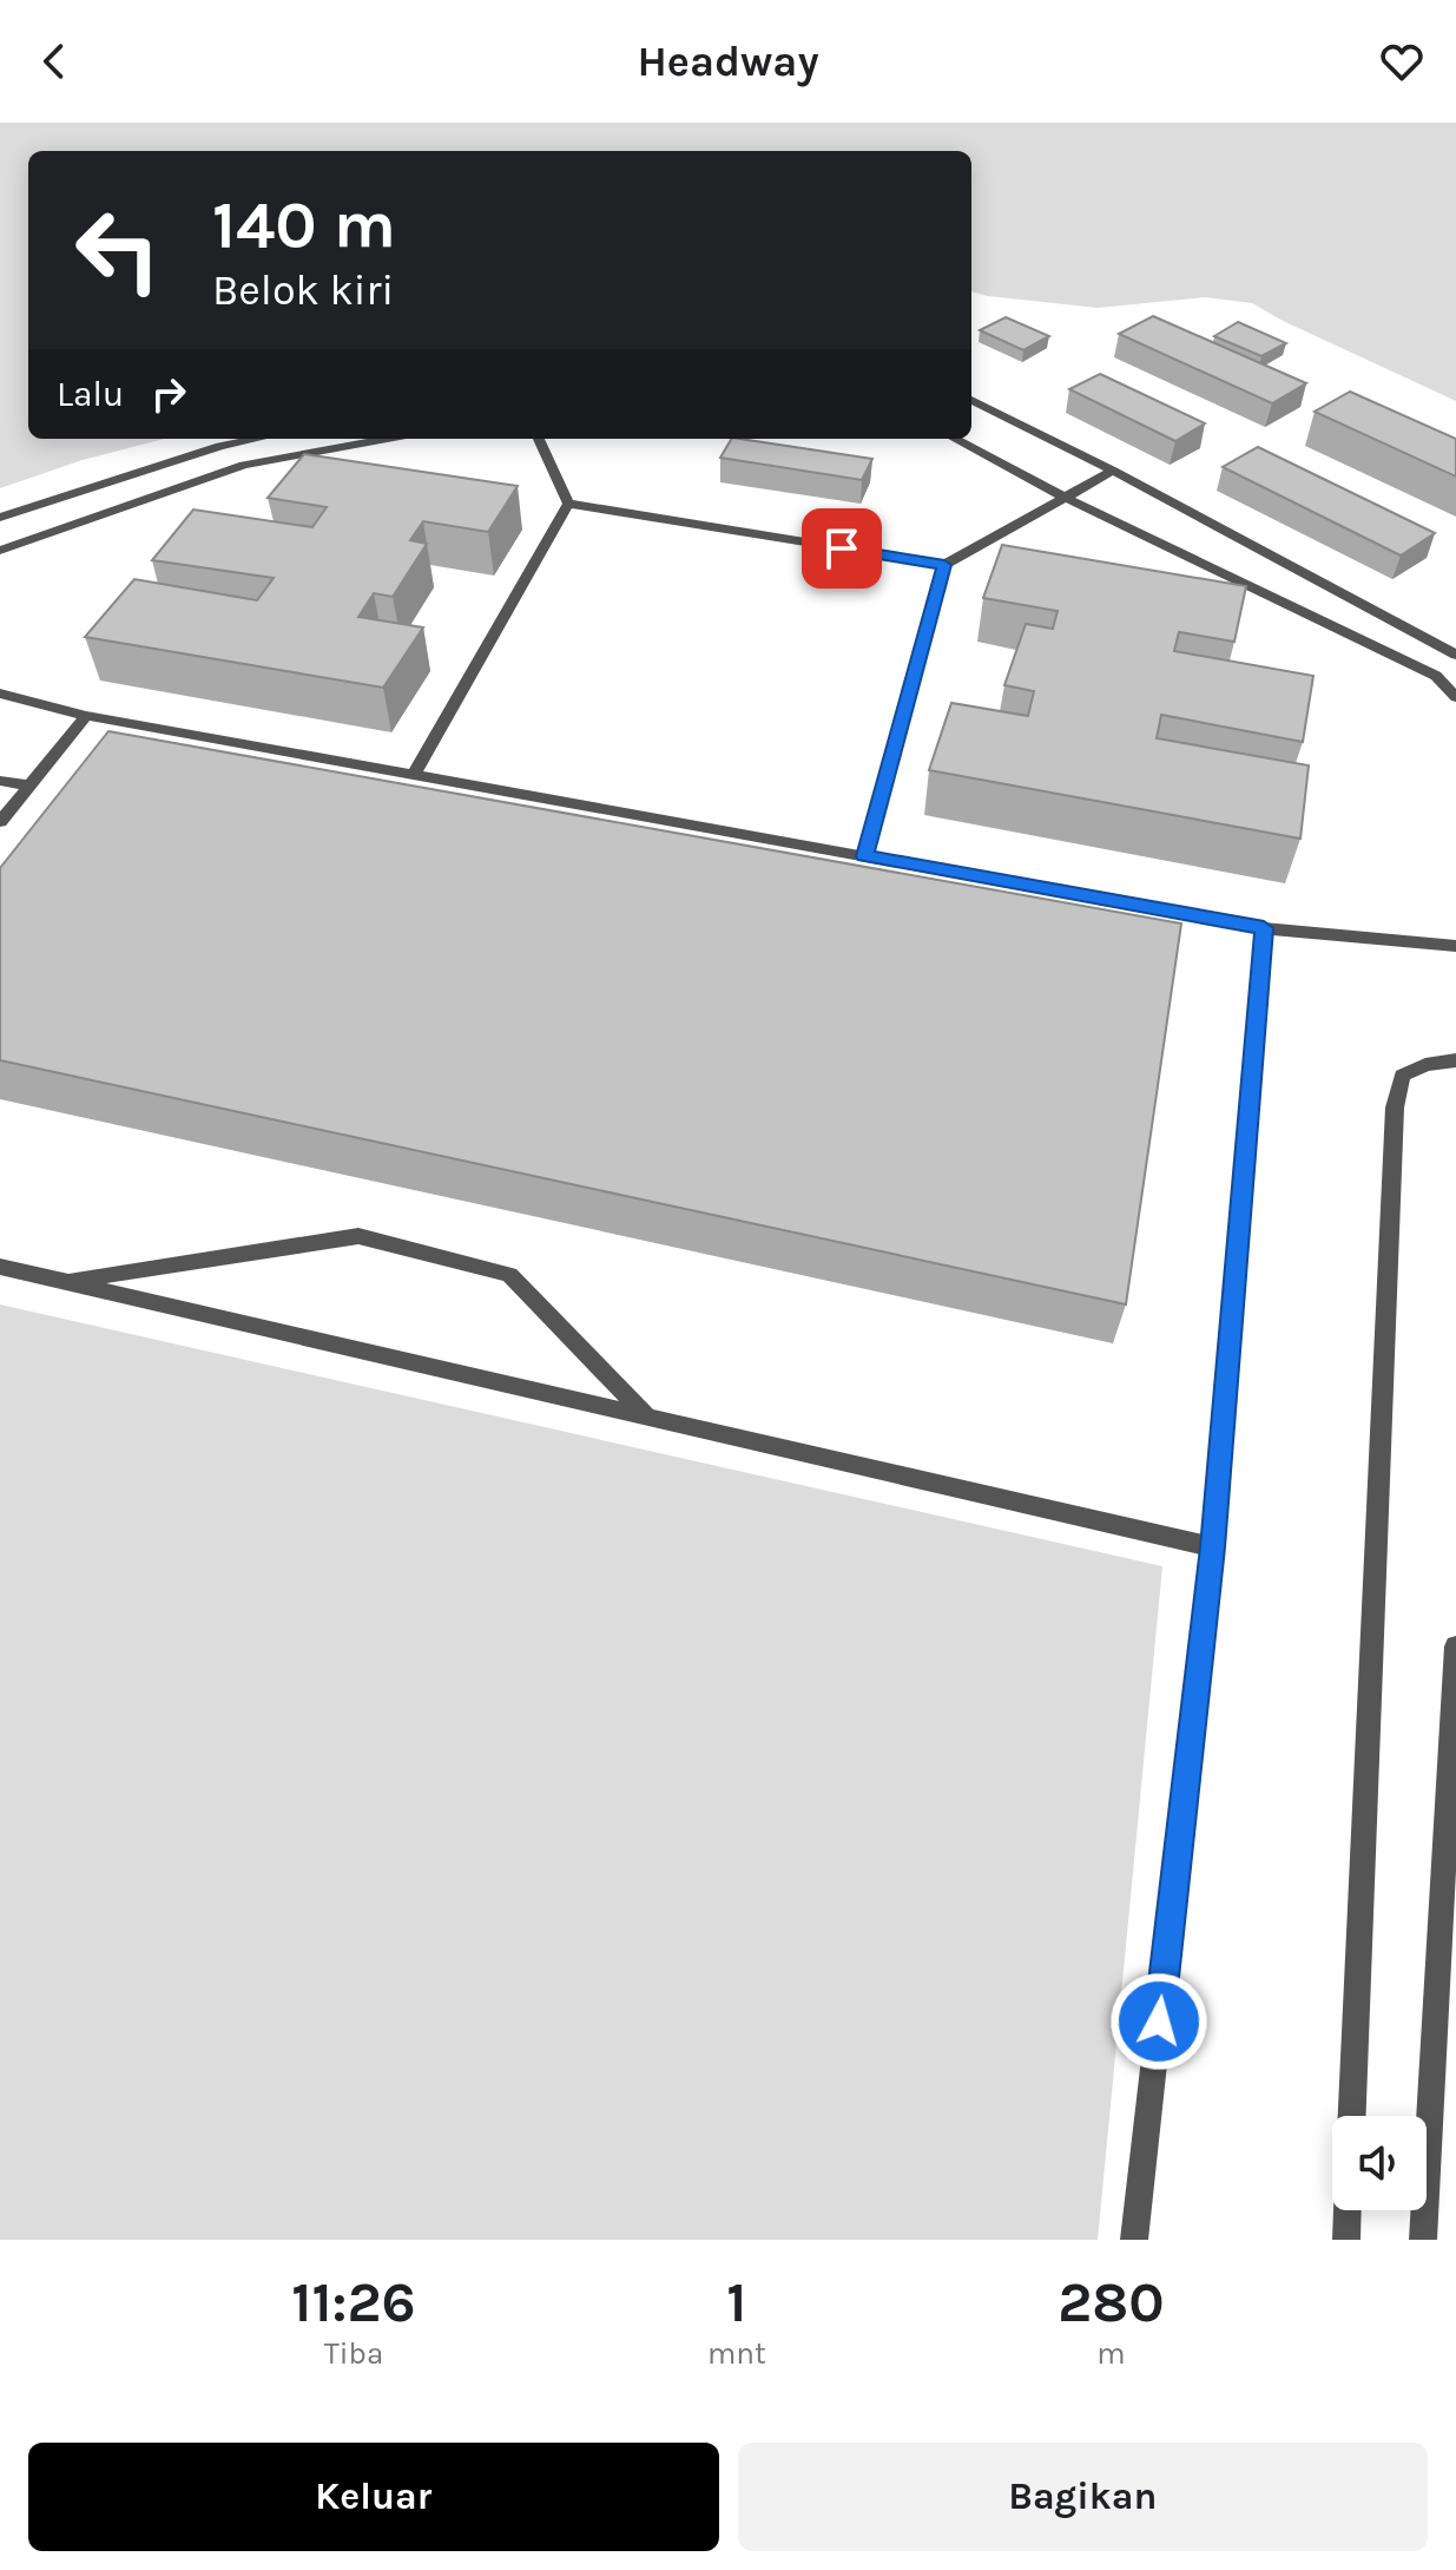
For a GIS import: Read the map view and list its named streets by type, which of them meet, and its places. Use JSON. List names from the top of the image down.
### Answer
{
  "page": {
    "header": "Headway",
    "turn": ["140 m", "Belok kiri"],
    "then": "Lalu",
    "eta": [
      "11:26",
      "Tiba",
      "1",
      "mnt",
      "280",
      "m"
    ],
    "buttons": ["Keluar", "Bagikan"]
  }
}
